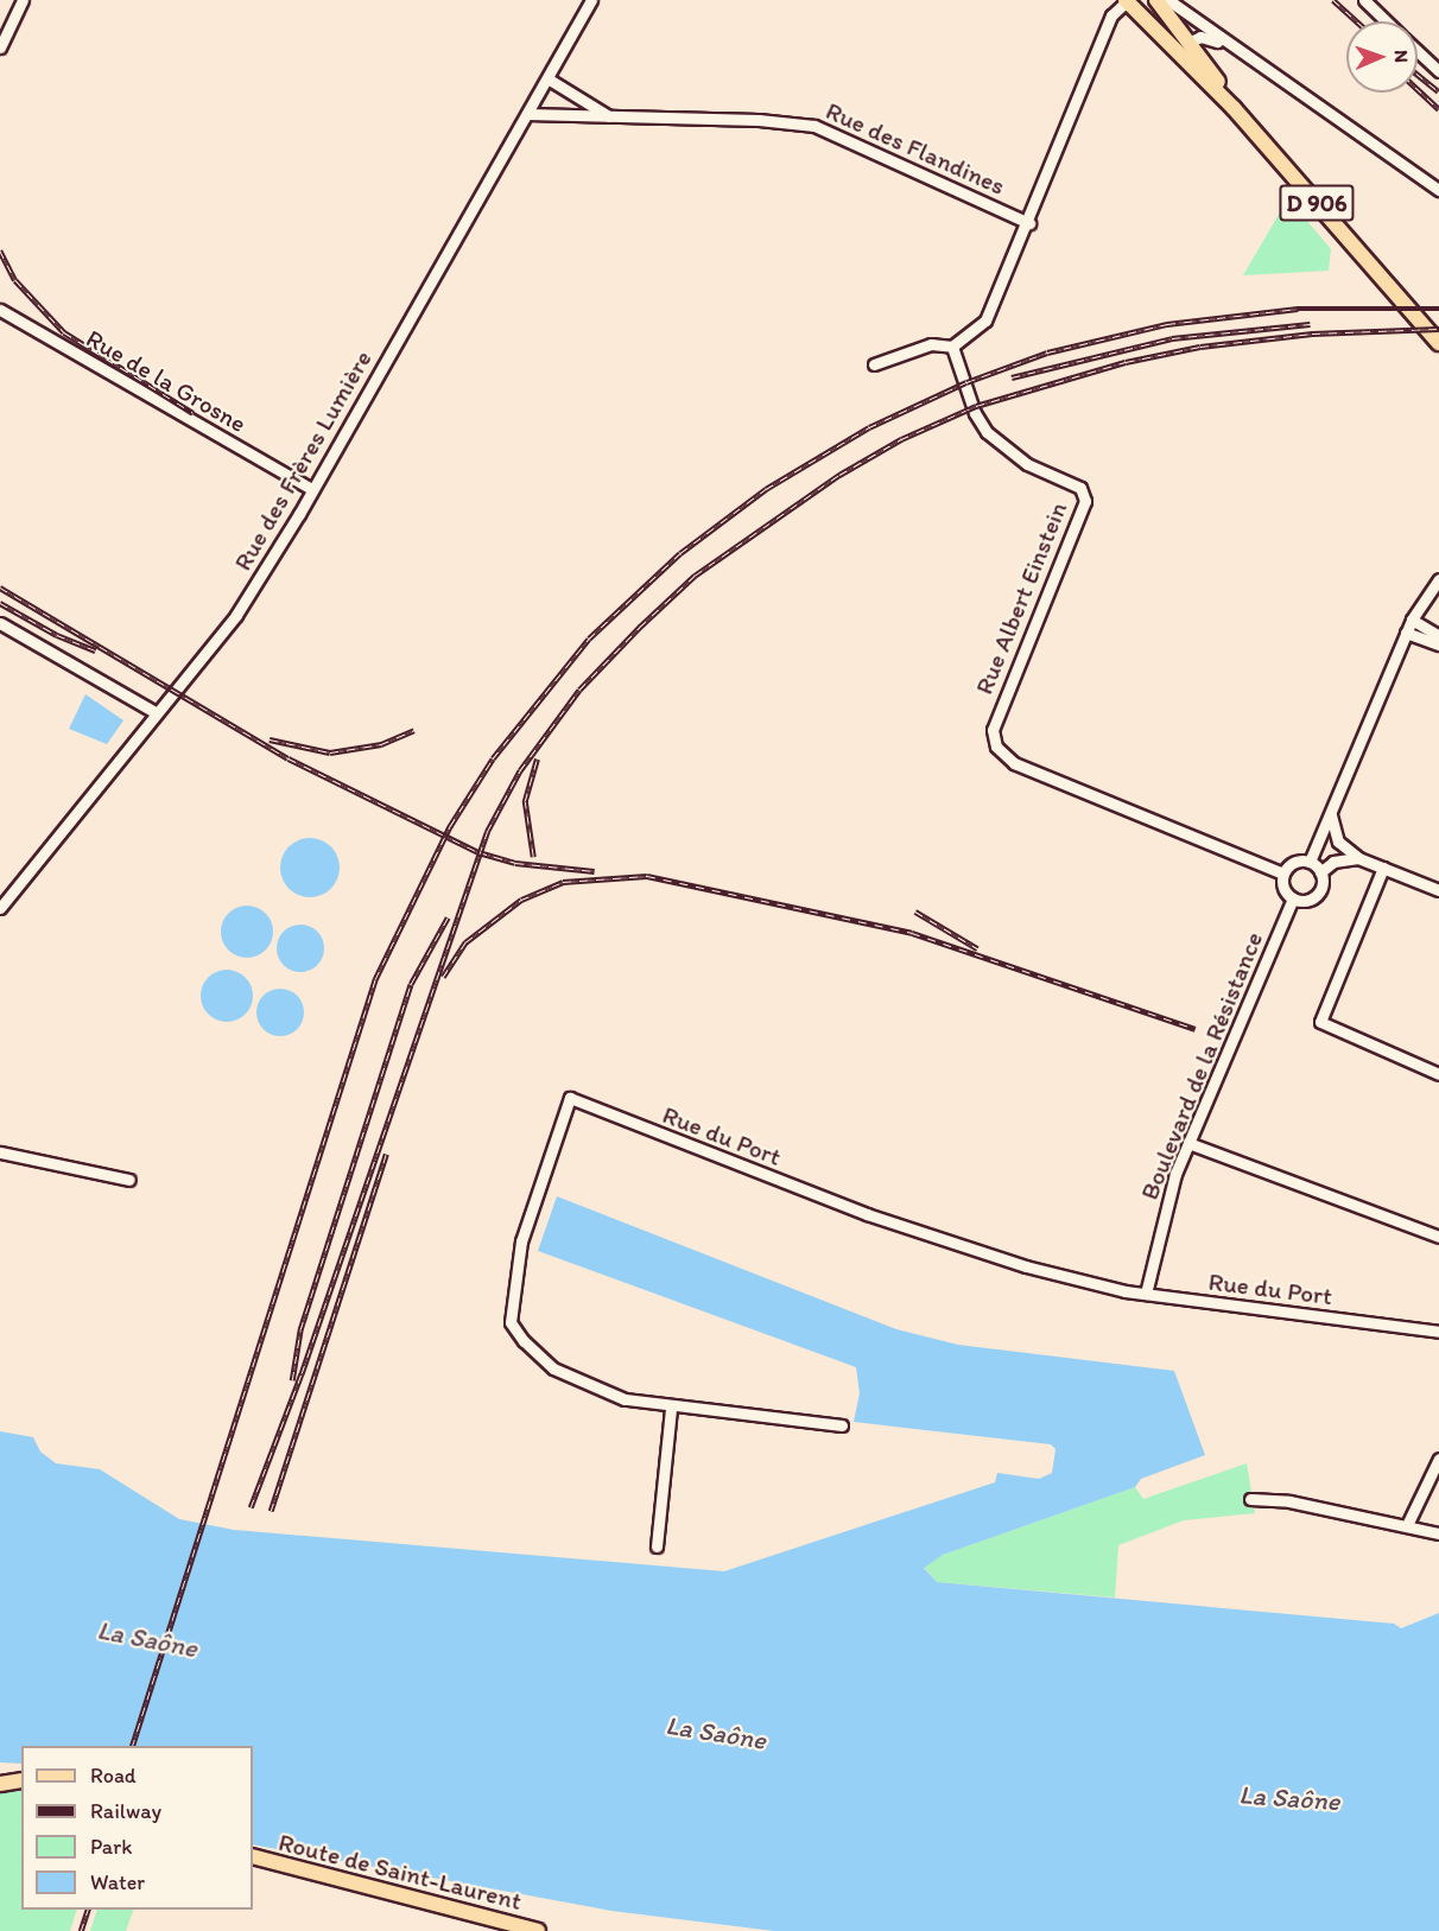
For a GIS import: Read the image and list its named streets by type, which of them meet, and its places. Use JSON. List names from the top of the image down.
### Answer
{
  "streets": {
    "main road": ["D 906", "Route de Saint-Laurent"],
    "street": [
      "Rue des Flandines",
      "Rue de la Grosne",
      "Rue des Frères Lumière",
      "Rue Albert Einstein",
      "Boulevard de la Résistance",
      "Rue du Port"
    ]
  },
  "crossings": [
    ["Rue des Flandines", "Rue des Frères Lumière"],
    ["Rue de la Grosne", "Rue des Frères Lumière"],
    ["Rue Albert Einstein", "Boulevard de la Résistance"],
    ["Boulevard de la Résistance", "Rue du Port"]
  ],
  "water": ["La Saône"],
  "legend": [
    "Road",
    "Railway",
    "Park",
    "Water"
  ],
  "north": "right"
}
